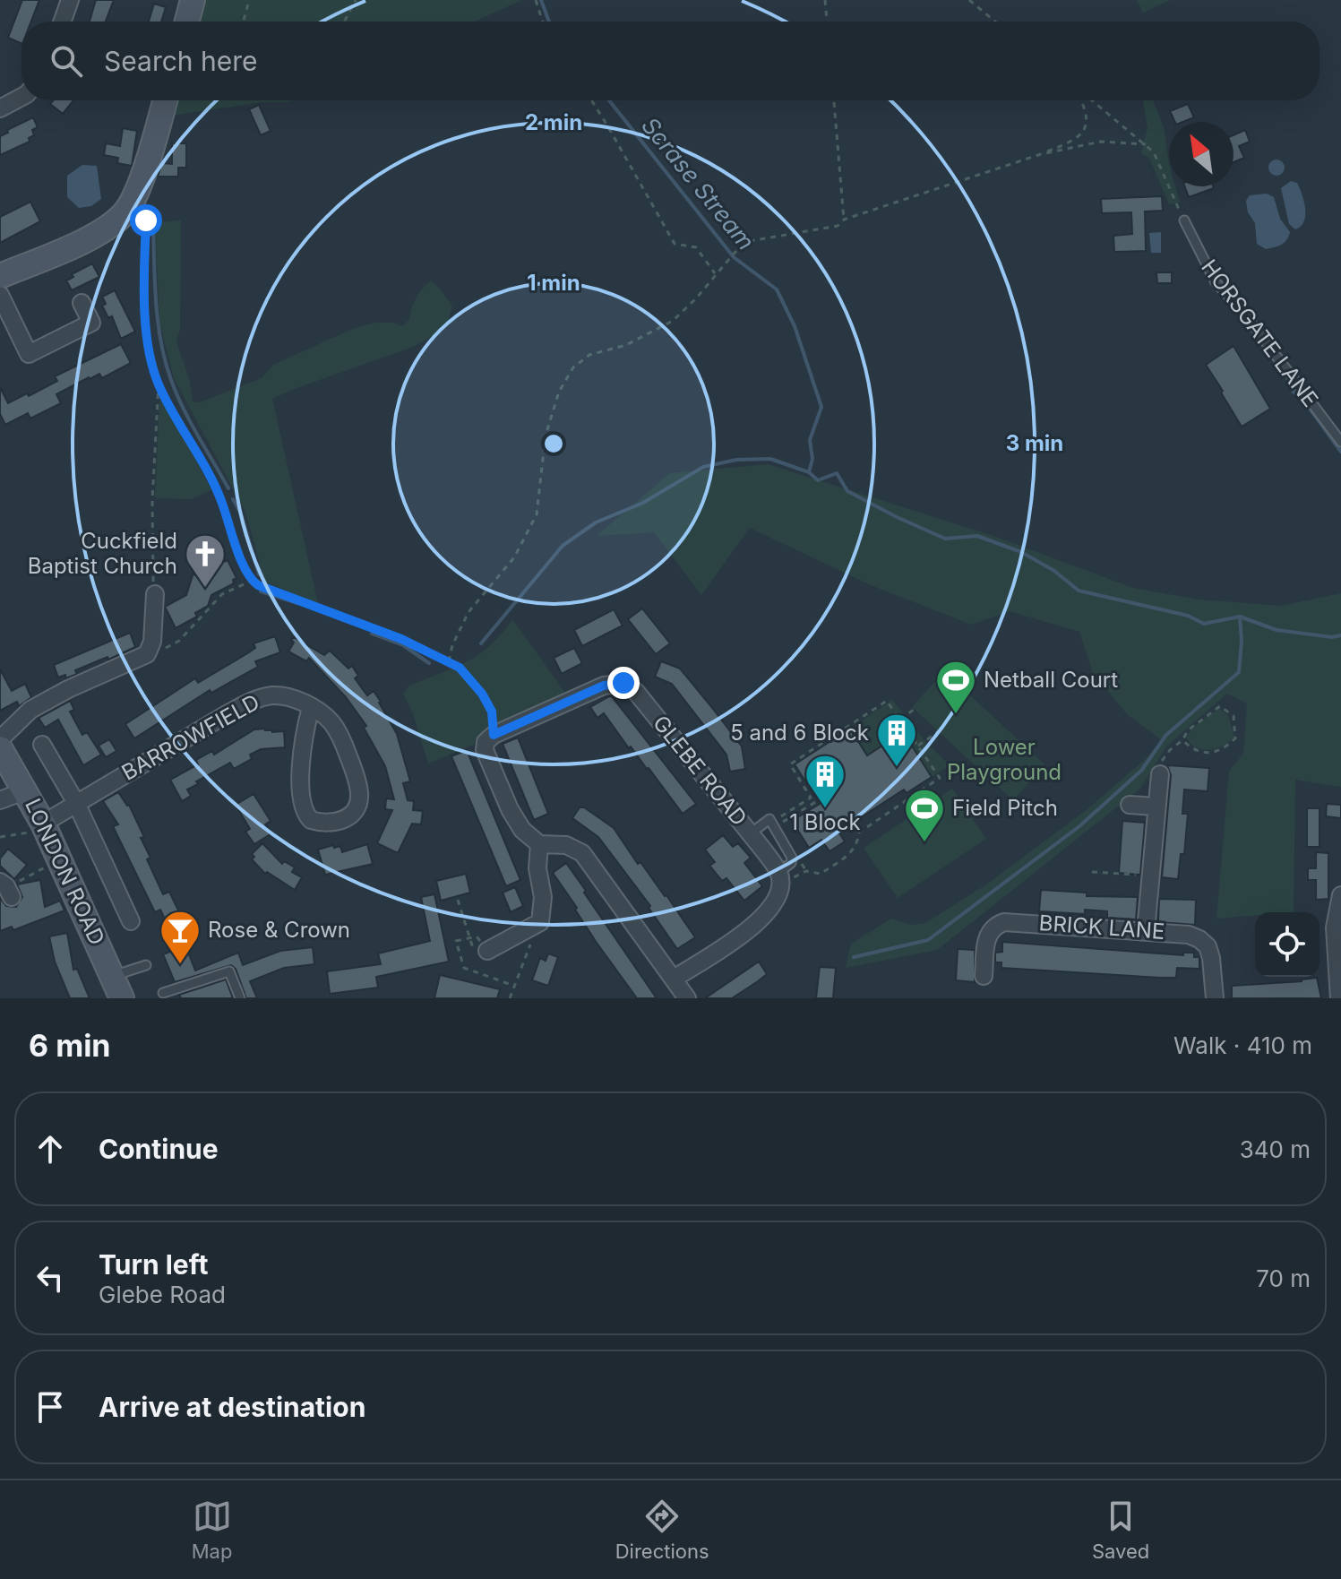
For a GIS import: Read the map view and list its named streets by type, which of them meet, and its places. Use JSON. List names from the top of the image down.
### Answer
{
  "streets": {
    "street": [
      "BARROWFIELD",
      "GLEBE ROAD",
      "LONDON ROAD",
      "BRICK LANE"
    ],
    "lane": ["HORSGATE LANE"]
  },
  "crossings": [
    ["BARROWFIELD", "LONDON ROAD"]
  ],
  "water": ["Scrase Stream"],
  "parks": ["Lower Playground"],
  "places": {
    "church": ["Cuckfield Baptist Church"],
    "sports": ["Netball Court", "Field Pitch"],
    "building": ["5 and 6 Block", "1 Block"],
    "bar": ["Rose & Crown"]
  },
  "north": "top left",
  "page": {
    "search": "Search here",
    "heading": ["6 min", "Walk · 410 m"],
    "list": [
      ["Continue", "340 m"],
      ["Turn left", "Glebe Road", "70 m"],
      "Arrive at destination"
    ],
    "nav": ["Map", "Directions", "Saved"]
  },
  "rings": ["2 min", "1 min", "3 min"]
}
